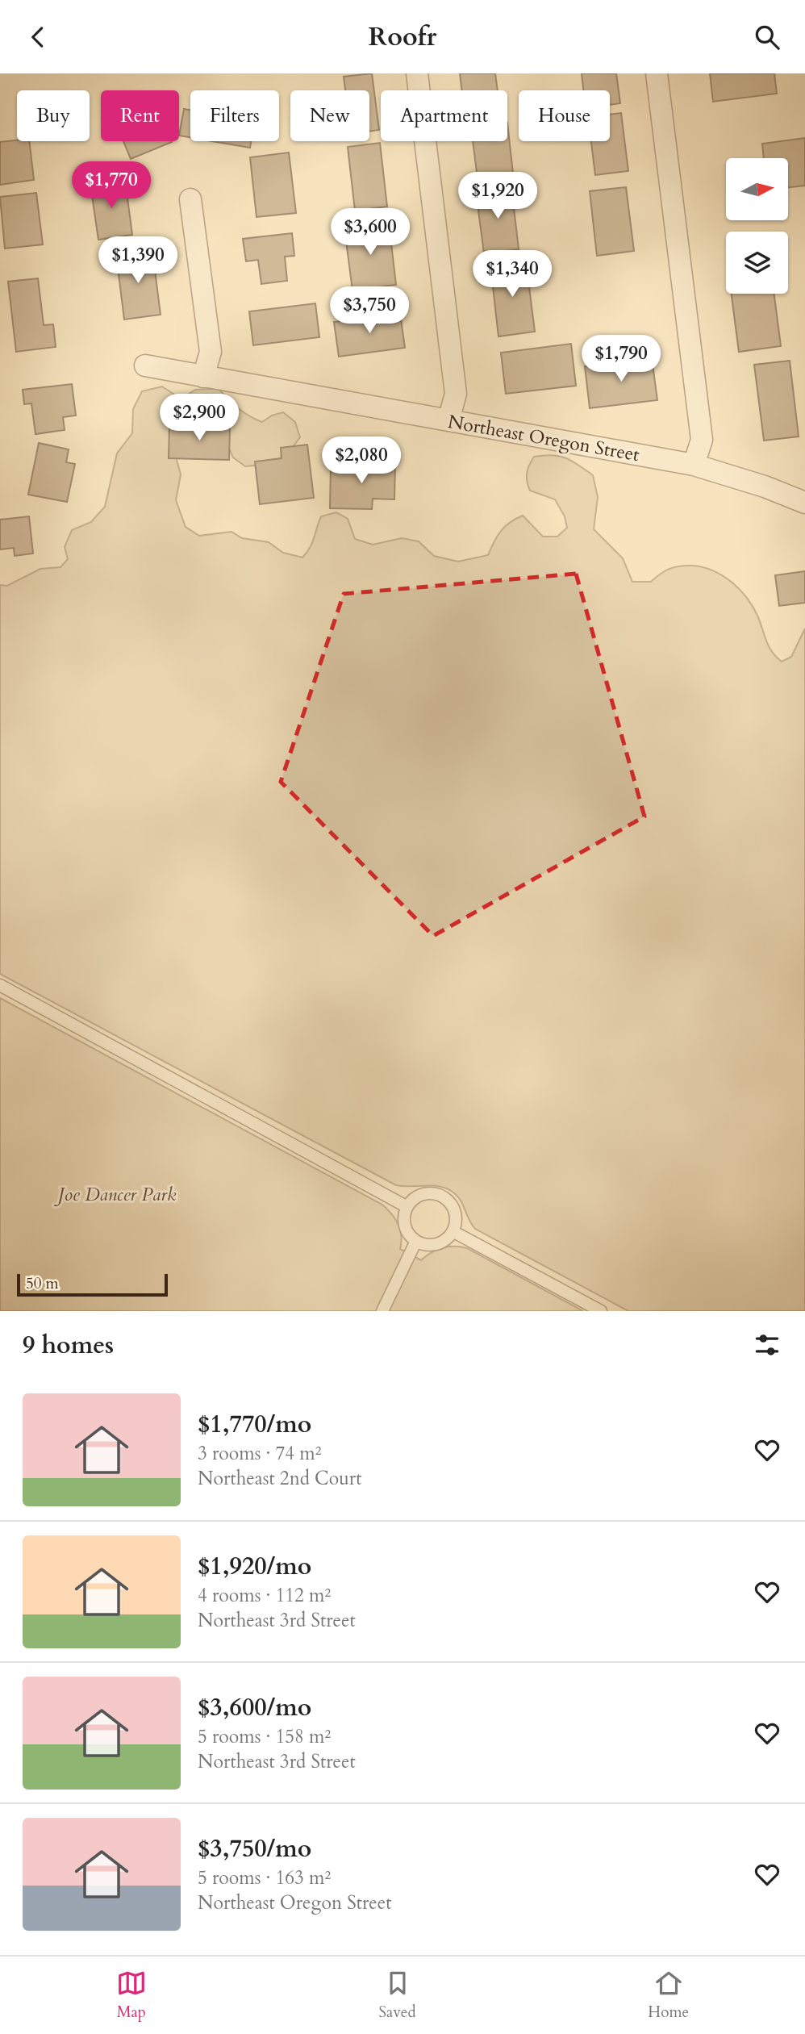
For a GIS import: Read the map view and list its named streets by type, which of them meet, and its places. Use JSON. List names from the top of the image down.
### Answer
{
  "streets": {
    "street": ["Northeast Oregon Street"]
  },
  "parks": ["Joe Dancer Park"],
  "scale_bar": "50 m",
  "north": "right",
  "page": {
    "header": "Roofr",
    "chip": [
      "Buy",
      "Rent",
      "Filters",
      "New",
      "Apartment",
      "House"
    ],
    "price": [
      "$1,770",
      "$1,920",
      "$3,600",
      "$1,390",
      "$1,340",
      "$3,750",
      "$1,790",
      "$2,900",
      "$2,080"
    ],
    "scale": "50 m",
    "heading": "9 homes",
    "list": [
      {
        "name": "$1,770/mo",
        "note": "3 rooms · 74 m² · Northeast 2nd Court"
      },
      {
        "name": "$1,920/mo",
        "note": "4 rooms · 112 m² · Northeast 3rd Street"
      },
      {
        "name": "$3,600/mo",
        "note": "5 rooms · 158 m² · Northeast 3rd Street"
      },
      {
        "name": "$3,750/mo",
        "note": "5 rooms · 163 m² · Northeast Oregon Street"
      }
    ],
    "tabs": ["Map", "Saved", "Home"]
  }
}
